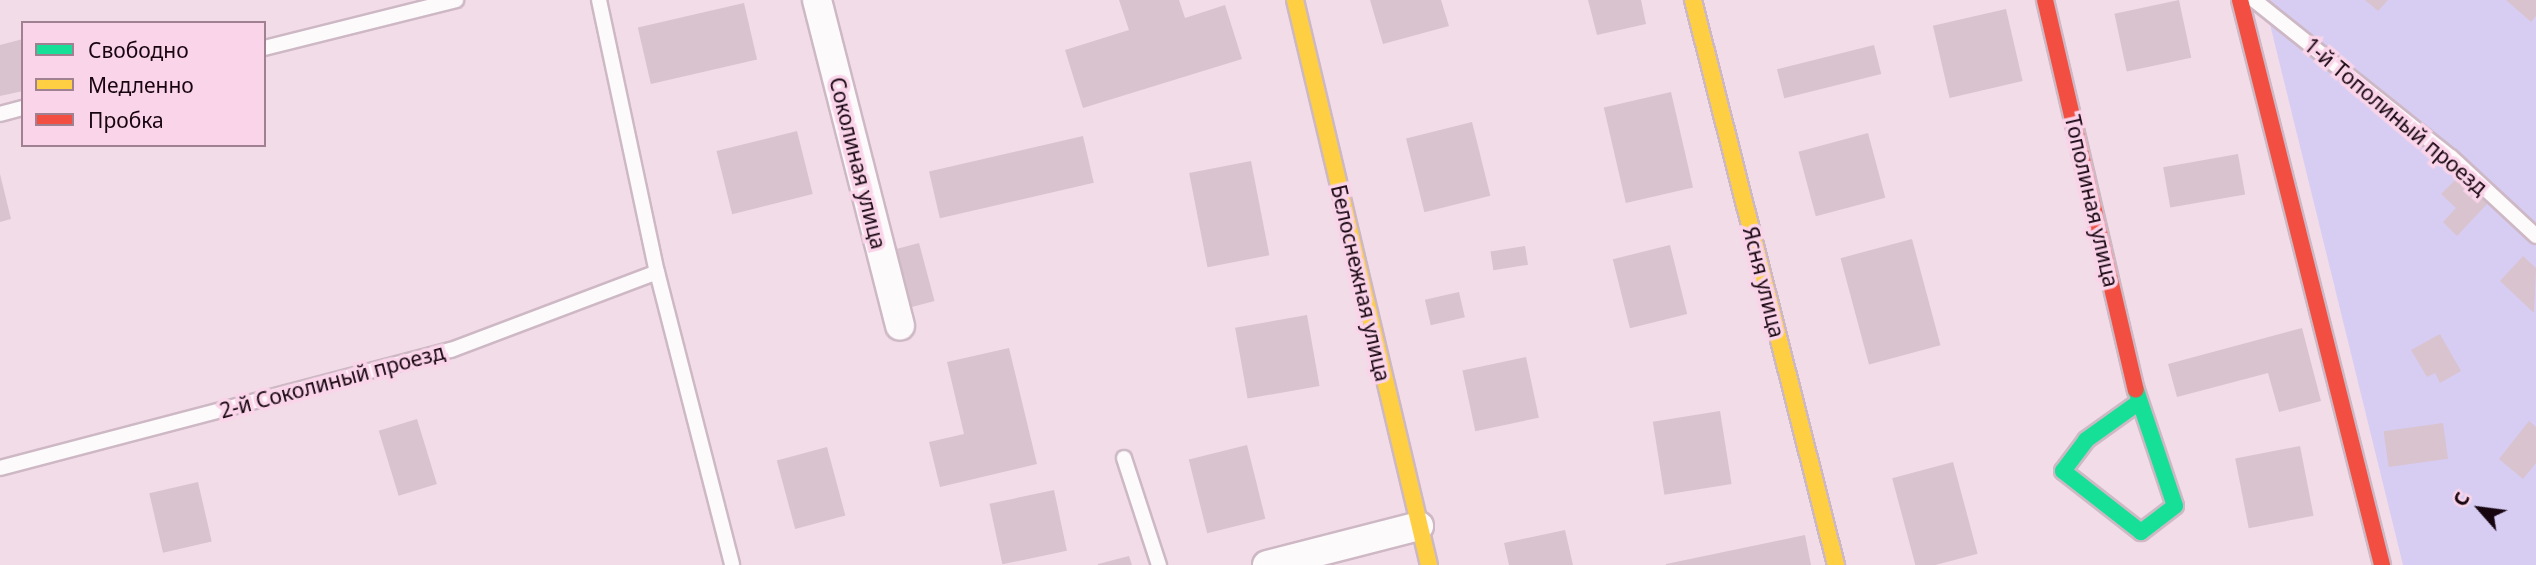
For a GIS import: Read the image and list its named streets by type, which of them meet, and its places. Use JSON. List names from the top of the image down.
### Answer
{
  "streets": {
    "street": [
      "Соколиная улица",
      "Тополиная улица",
      "Ясня улица",
      "Белоснежная улица"
    ],
    "lane": ["1-й Тополиный проезд", "2-й Соколиный проезд"]
  },
  "legend": ["Свободно", "Медленно", "Пробка"],
  "north": "top left"
}
